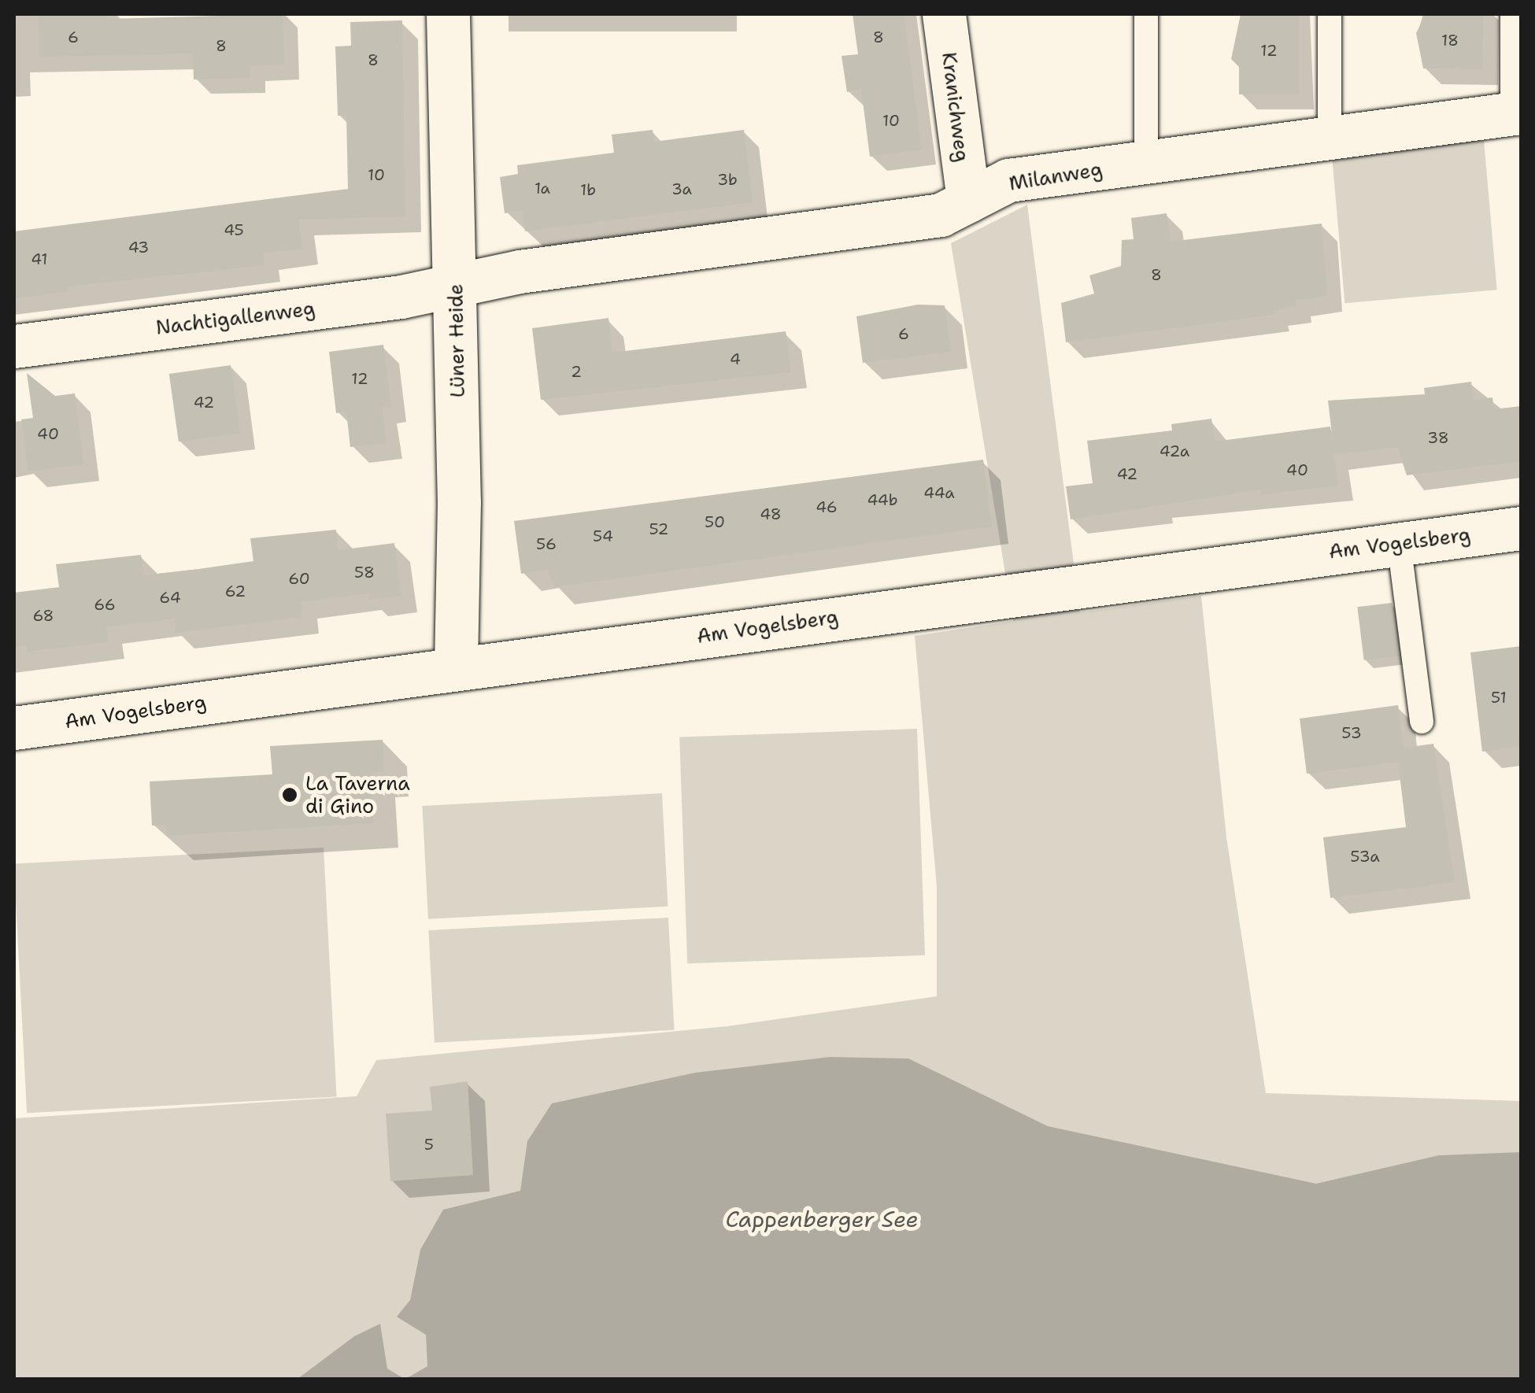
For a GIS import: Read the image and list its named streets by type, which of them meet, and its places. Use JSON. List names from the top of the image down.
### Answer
{
  "streets": {
    "street": [
      "Kranichweg",
      "Milanweg",
      "Nachtigallenweg",
      "Lüner Heide",
      "Am Vogelsberg"
    ]
  },
  "crossings": [
    ["Kranichweg", "Milanweg"],
    ["Milanweg", "Nachtigallenweg"],
    ["Milanweg", "Lüner Heide"],
    ["Nachtigallenweg", "Lüner Heide"],
    ["Lüner Heide", "Am Vogelsberg"]
  ],
  "water": ["Cappenberger See"],
  "places": ["La Taverna di Gino"],
  "house_numbers": [
    "6",
    "8",
    "18",
    "8",
    "12",
    "8",
    "10",
    "10",
    "3b",
    "1a",
    "3a",
    "1b",
    "45",
    "43",
    "41",
    "8",
    "6",
    "4",
    "2",
    "12",
    "42",
    "40",
    "38",
    "42a",
    "40",
    "42",
    "44a",
    "44b",
    "46",
    "48",
    "50",
    "52",
    "54",
    "56",
    "58",
    "60",
    "62",
    "64",
    "66",
    "68",
    "51",
    "53",
    "53a",
    "5"
  ]
}
